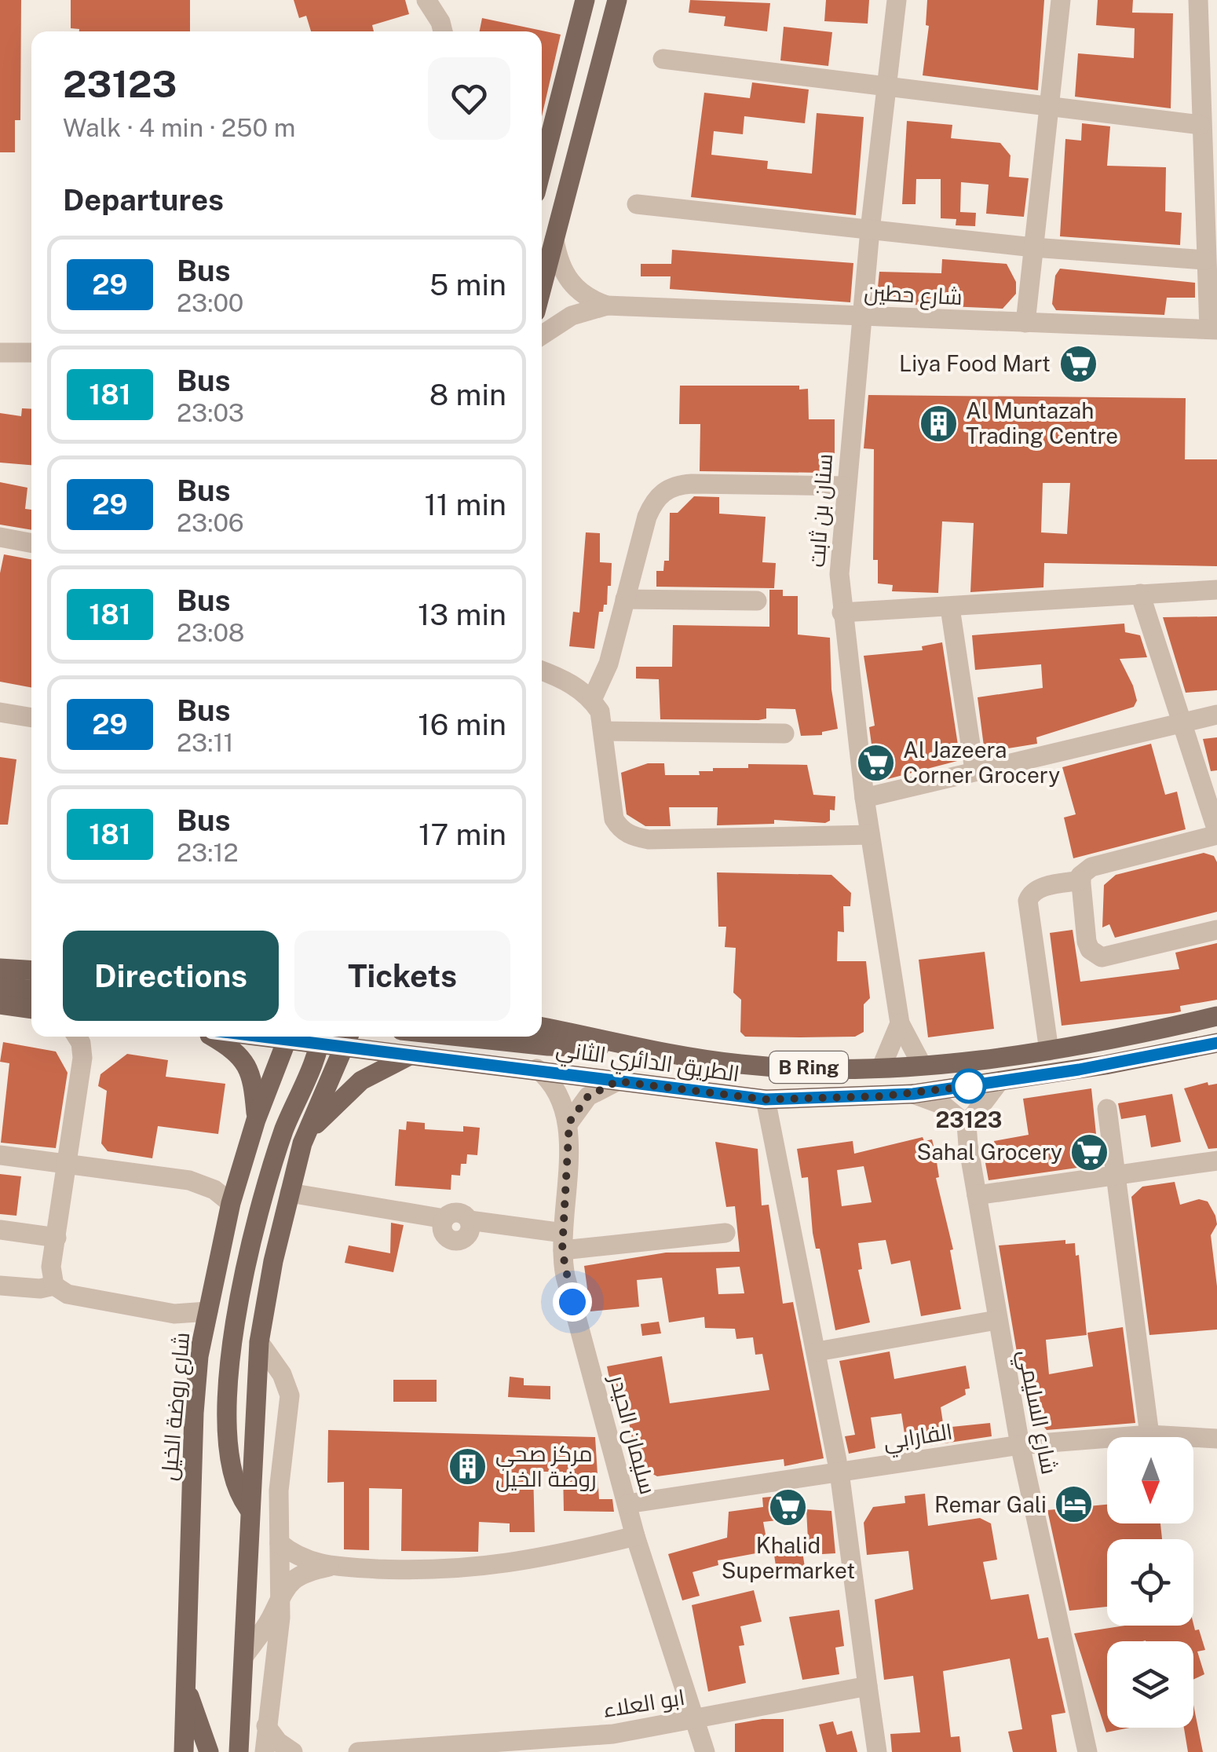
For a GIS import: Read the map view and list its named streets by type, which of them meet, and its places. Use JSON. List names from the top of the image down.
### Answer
{
  "streets": {
    "main road": ["الطريق الدائري الثاني", "B Ring", "شارع روضة الخيل"],
    "street": [
      "شارع حطين",
      "سنان بن ثابت",
      "شارع السليمي",
      "سليمان الحيدر",
      "الفارابي",
      "ابو العلاء"
    ]
  },
  "crossings": [
    ["شارع حطين", "سنان بن ثابت"],
    ["سنان بن ثابت", "الطريق الدائري الثاني"],
    ["الطريق الدائري الثاني", "سليمان الحيدر"],
    ["شارع السليمي", "الفارابي"],
    ["سليمان الحيدر", "الفارابي"],
    ["سليمان الحيدر", "ابو العلاء"]
  ],
  "places": {
    "supermarket": [
      "Liya Food Mart",
      "Al Jazeera Corner Grocery",
      "Sahal Grocery",
      "Khalid Supermarket"
    ],
    "building": ["Al Muntazah Trading Centre", "مركز صحي روضة الخيل"],
    "other": ["23123"],
    "hotel": ["Remar Gali"]
  },
  "lines": ["bus line 29"],
  "north": "bottom",
  "page": {
    "heading": [
      ["23123", "Walk · 4 min · 250 m"],
      "Departures"
    ],
    "list": [
      {
        "mark": "29",
        "name": "Bus",
        "note": "23:00",
        "value": "5 min"
      },
      {
        "mark": "181",
        "name": "Bus",
        "note": "23:03",
        "value": "8 min"
      },
      {
        "mark": "29",
        "name": "Bus",
        "note": "23:06",
        "value": "11 min"
      },
      {
        "mark": "181",
        "name": "Bus",
        "note": "23:08",
        "value": "13 min"
      },
      {
        "mark": "29",
        "name": "Bus",
        "note": "23:11",
        "value": "16 min"
      },
      {
        "mark": "181",
        "name": "Bus",
        "note": "23:12",
        "value": "17 min"
      }
    ],
    "buttons": ["Directions", "Tickets"]
  }
}
